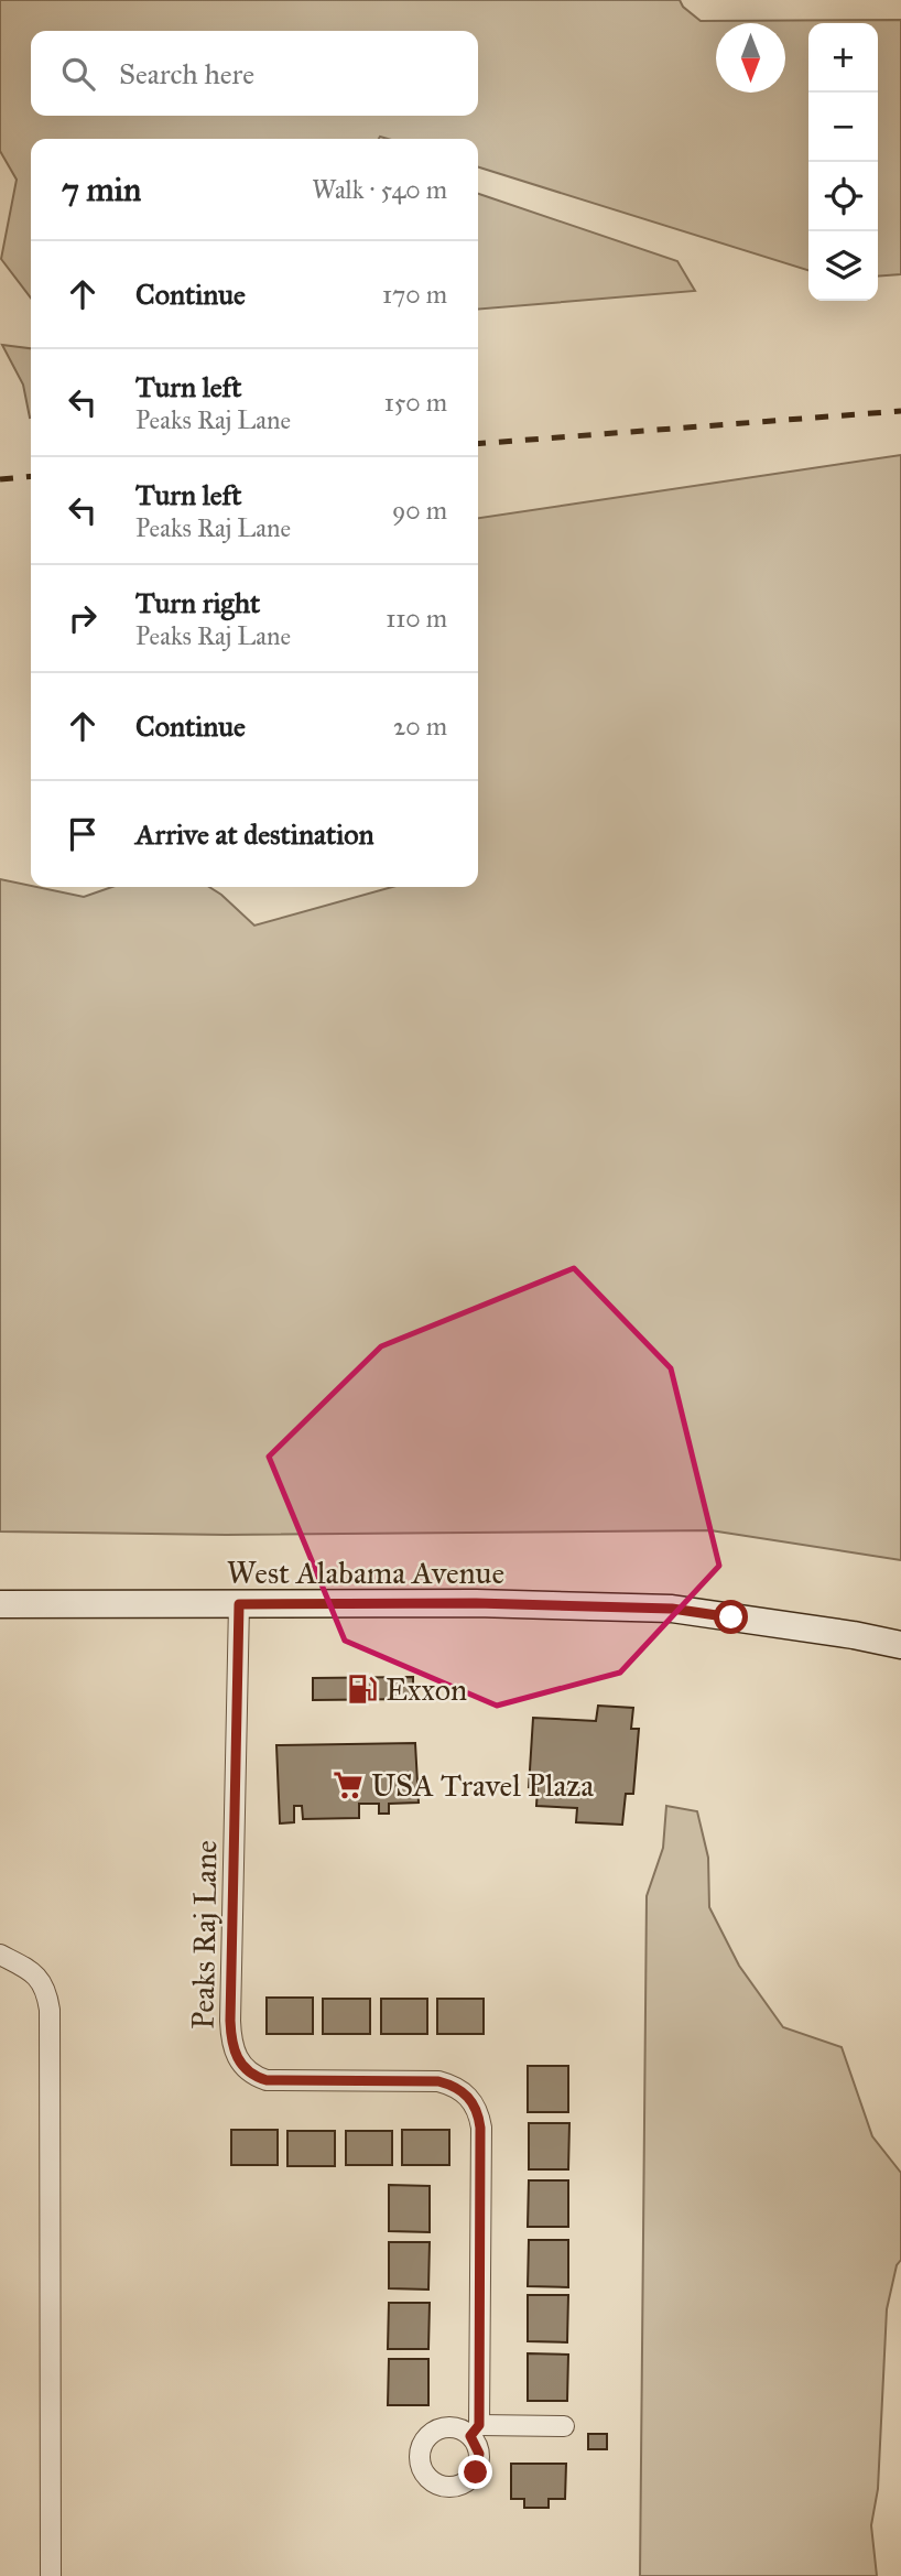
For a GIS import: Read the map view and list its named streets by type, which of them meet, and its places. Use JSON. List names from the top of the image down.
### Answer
{
  "streets": {
    "main road": ["West Alabama Avenue"],
    "street": ["Peaks Raj Lane"]
  },
  "crossings": [
    ["West Alabama Avenue", "Peaks Raj Lane"]
  ],
  "places": {
    "fuel station": ["Exxon"],
    "supermarket": ["USA Travel Plaza"]
  },
  "north": "bottom",
  "page": {
    "map_buttons": ["+", "−"],
    "search": "Search here",
    "heading": ["7 min", "Walk · 540 m"],
    "list": [
      ["Continue", "170 m"],
      ["Turn left", "Peaks Raj Lane", "150 m"],
      ["Turn left", "Peaks Raj Lane", "90 m"],
      ["Turn right", "Peaks Raj Lane", "110 m"],
      ["Continue", "20 m"],
      "Arrive at destination"
    ]
  }
}
